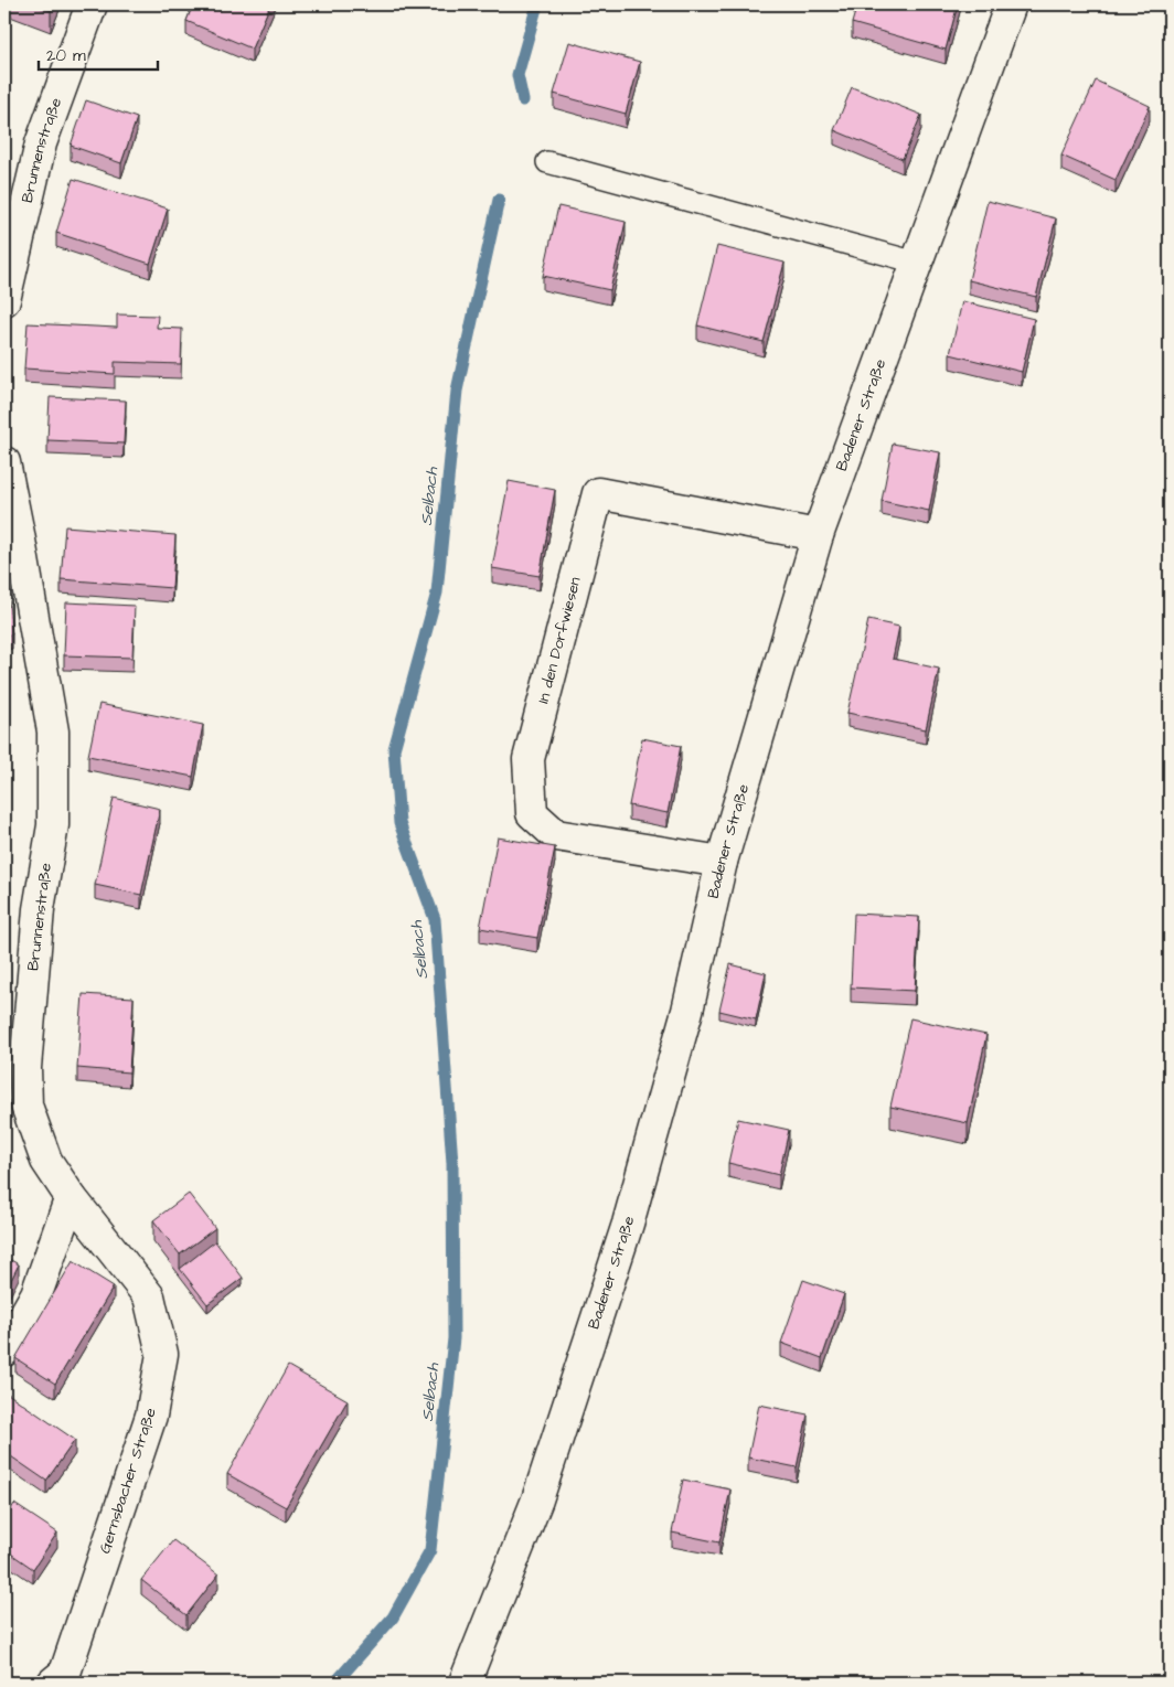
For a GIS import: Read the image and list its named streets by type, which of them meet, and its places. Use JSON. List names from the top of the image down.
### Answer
{
  "streets": {
    "street": [
      "Brunnenstraße",
      "Badener Straße",
      "In den Dorfwiesen",
      "Gernsbacher Straße"
    ]
  },
  "crossings": [
    ["Brunnenstraße", "Gernsbacher Straße"],
    ["Badener Straße", "In den Dorfwiesen"]
  ],
  "water": ["Selbach"],
  "scale_bar": "20 m"
}
